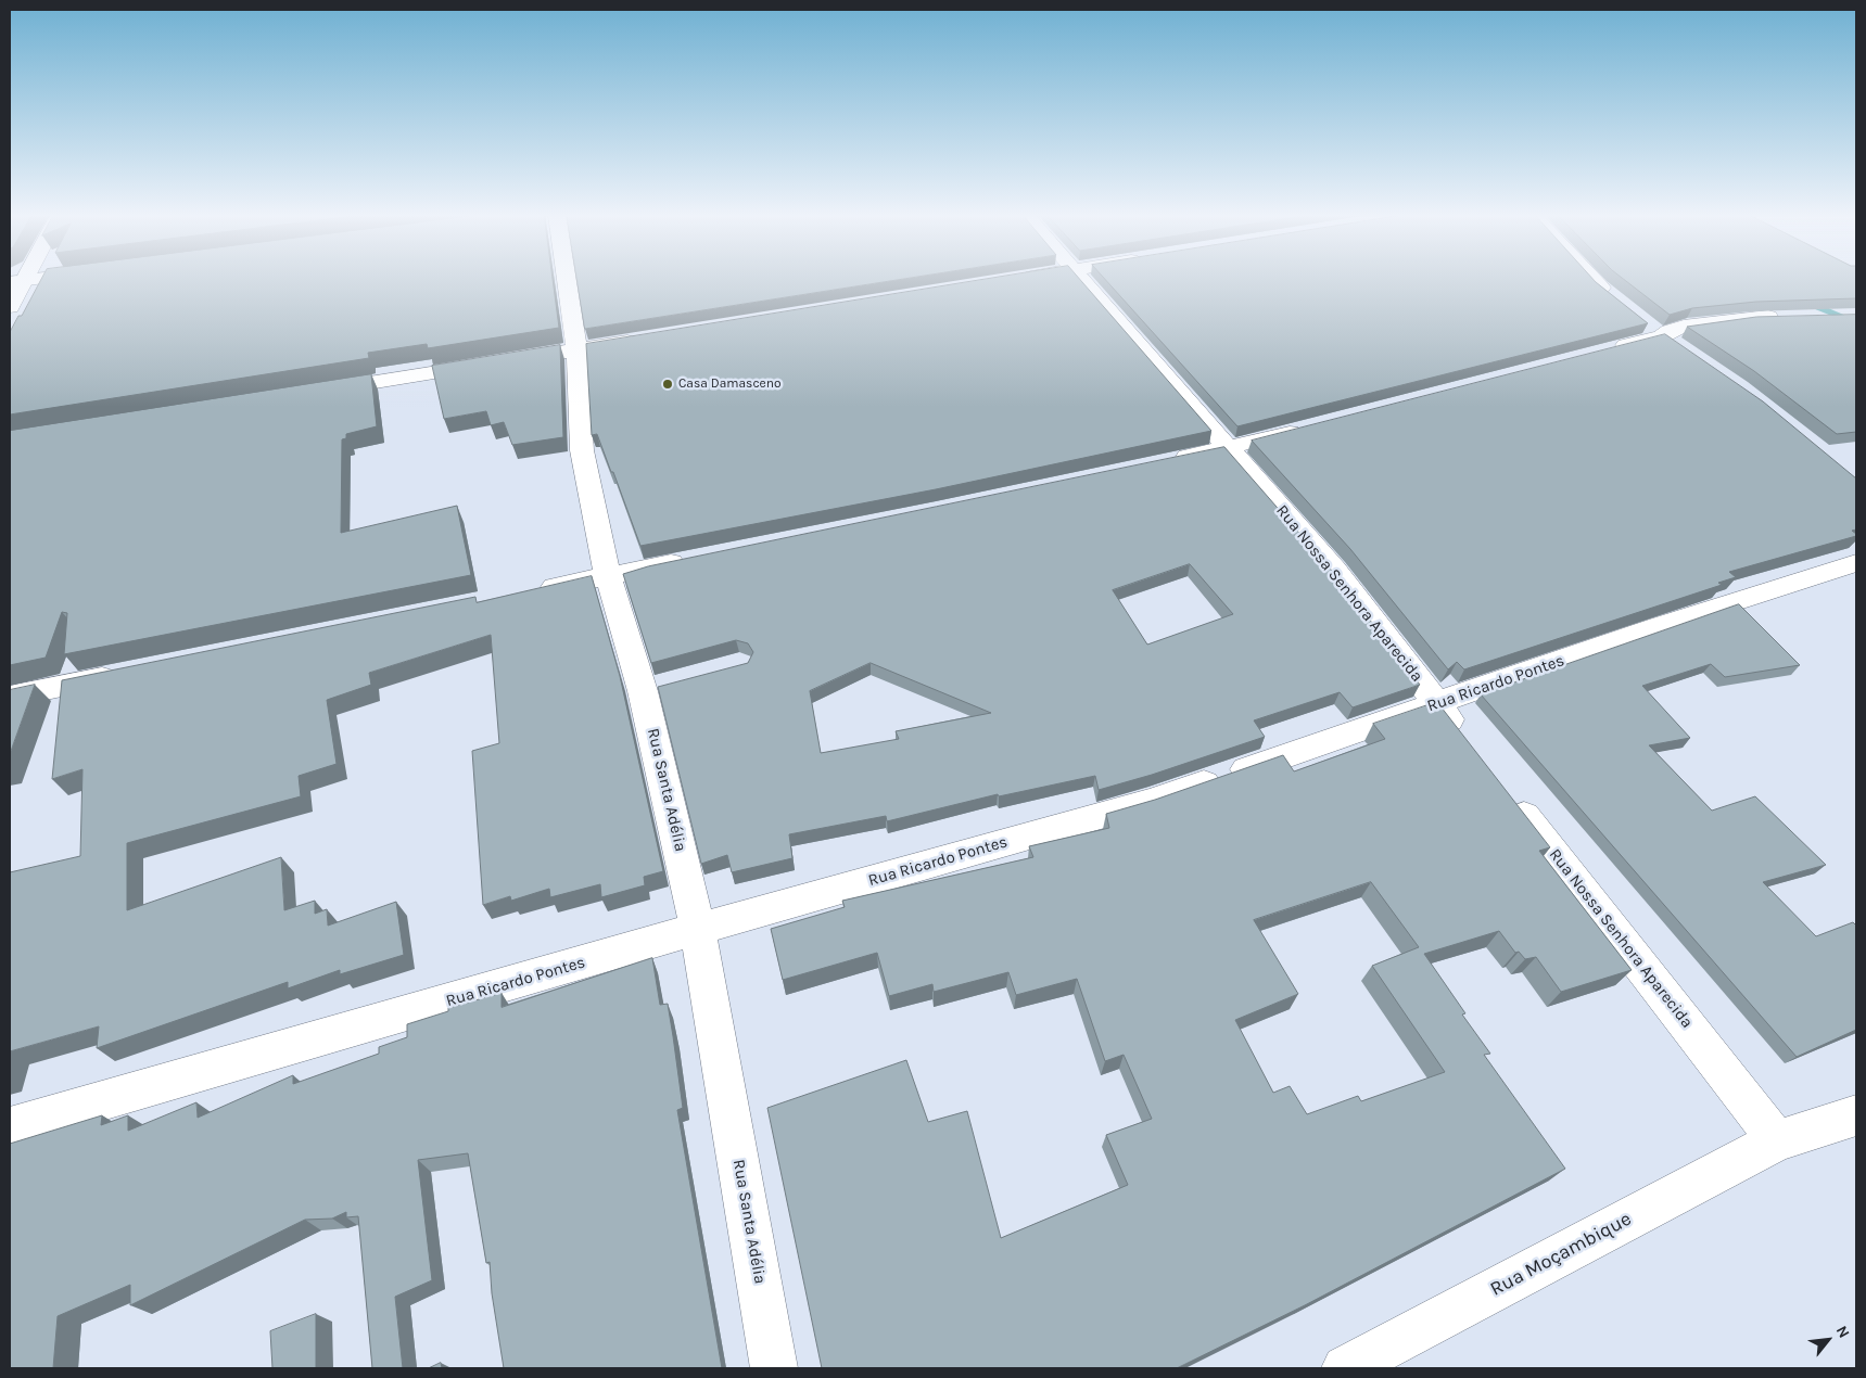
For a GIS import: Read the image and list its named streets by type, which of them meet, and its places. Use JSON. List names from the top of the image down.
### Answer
{
  "streets": {
    "street": [
      "Rua Nossa Senhora Aparecida",
      "Rua Ricardo Pontes",
      "Rua Santa Adélia",
      "Rua Moçambique"
    ]
  },
  "crossings": [
    ["Rua Nossa Senhora Aparecida", "Rua Ricardo Pontes"],
    ["Rua Nossa Senhora Aparecida", "Rua Moçambique"],
    ["Rua Ricardo Pontes", "Rua Santa Adélia"]
  ],
  "places": ["Casa Damasceno"],
  "north": "top right"
}
